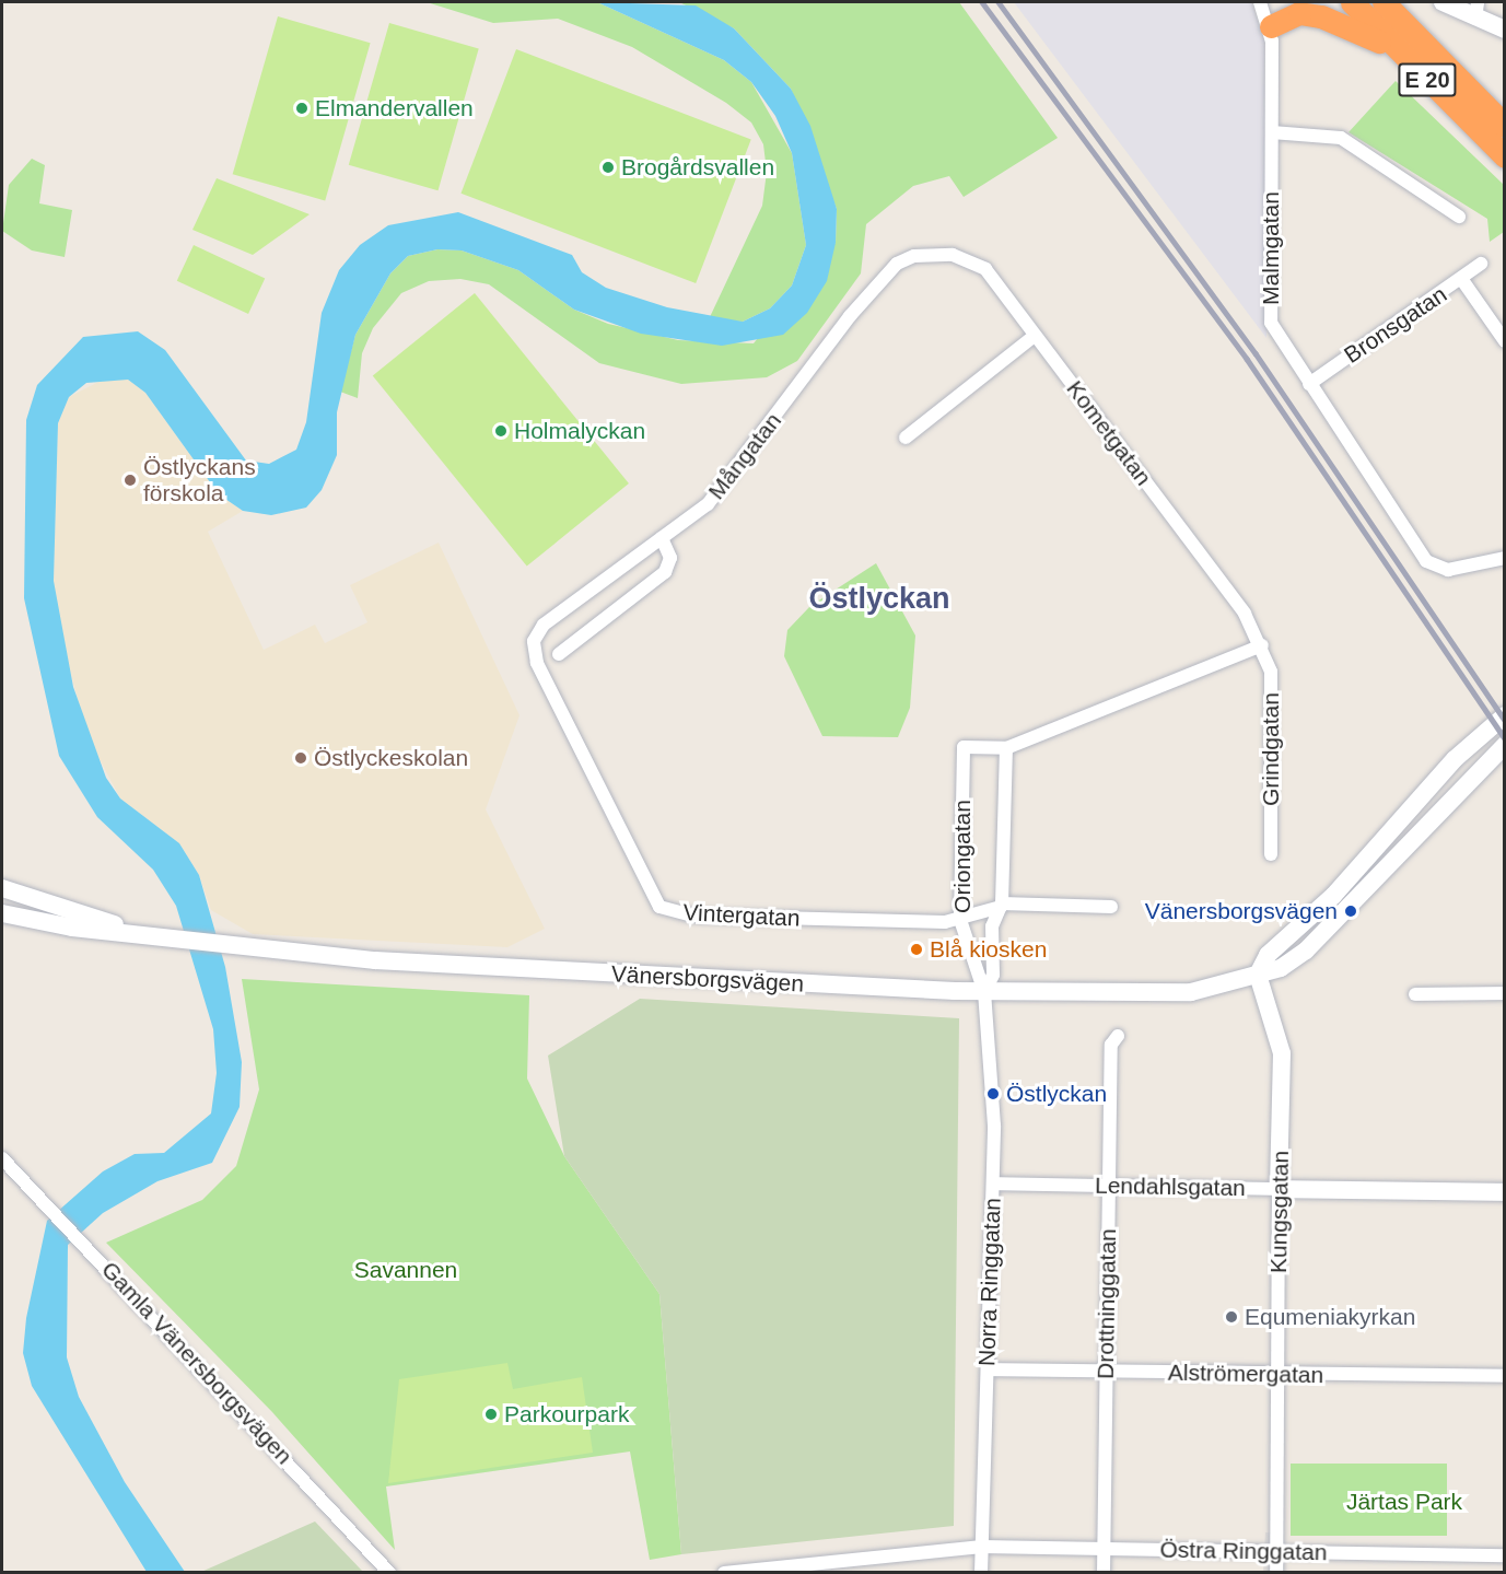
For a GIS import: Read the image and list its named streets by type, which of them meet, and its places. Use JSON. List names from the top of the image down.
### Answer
{
  "streets": {
    "highway": ["E 20"],
    "main road": ["Vänersborgsvägen", "Lendahlsgatan", "Kungsgatan"],
    "street": [
      "Malmgatan",
      "Bronsgatan",
      "Kometgatan",
      "Mångatan",
      "Grindgatan",
      "Oriongatan",
      "Vintergatan",
      "Norra Ringgatan",
      "Drottninggatan",
      "Gamla Vänersborgsvägen",
      "Alströmergatan",
      "Östra Ringgatan"
    ]
  },
  "crossings": [
    ["Malmgatan", "Bronsgatan"],
    ["Kometgatan", "Mångatan"],
    ["Kometgatan", "Grindgatan"],
    ["Kometgatan", "Oriongatan"],
    ["Mångatan", "Vintergatan"],
    ["Grindgatan", "Oriongatan"],
    ["Oriongatan", "Vintergatan"],
    ["Oriongatan", "Vänersborgsvägen"],
    ["Oriongatan", "Norra Ringgatan"],
    ["Vänersborgsvägen", "Kungsgatan"],
    ["Vänersborgsvägen", "Norra Ringgatan"],
    ["Lendahlsgatan", "Kungsgatan"],
    ["Lendahlsgatan", "Norra Ringgatan"],
    ["Lendahlsgatan", "Drottninggatan"],
    ["Kungsgatan", "Alströmergatan"],
    ["Kungsgatan", "Östra Ringgatan"],
    ["Norra Ringgatan", "Alströmergatan"],
    ["Norra Ringgatan", "Östra Ringgatan"],
    ["Drottninggatan", "Alströmergatan"],
    ["Drottninggatan", "Östra Ringgatan"]
  ],
  "districts": ["Östlyckan"],
  "parks": ["Savannen", "Järtas Park"],
  "places": [
    "Elmandervallen",
    "Brogårdsvallen",
    "Holmalyckan",
    "Östlyckans förskola",
    "Östlyckeskolan",
    "Vänersborgsvägen",
    "Blå kiosken",
    "Östlyckan",
    "Equmeniakyrkan",
    "Parkourpark"
  ]
}
